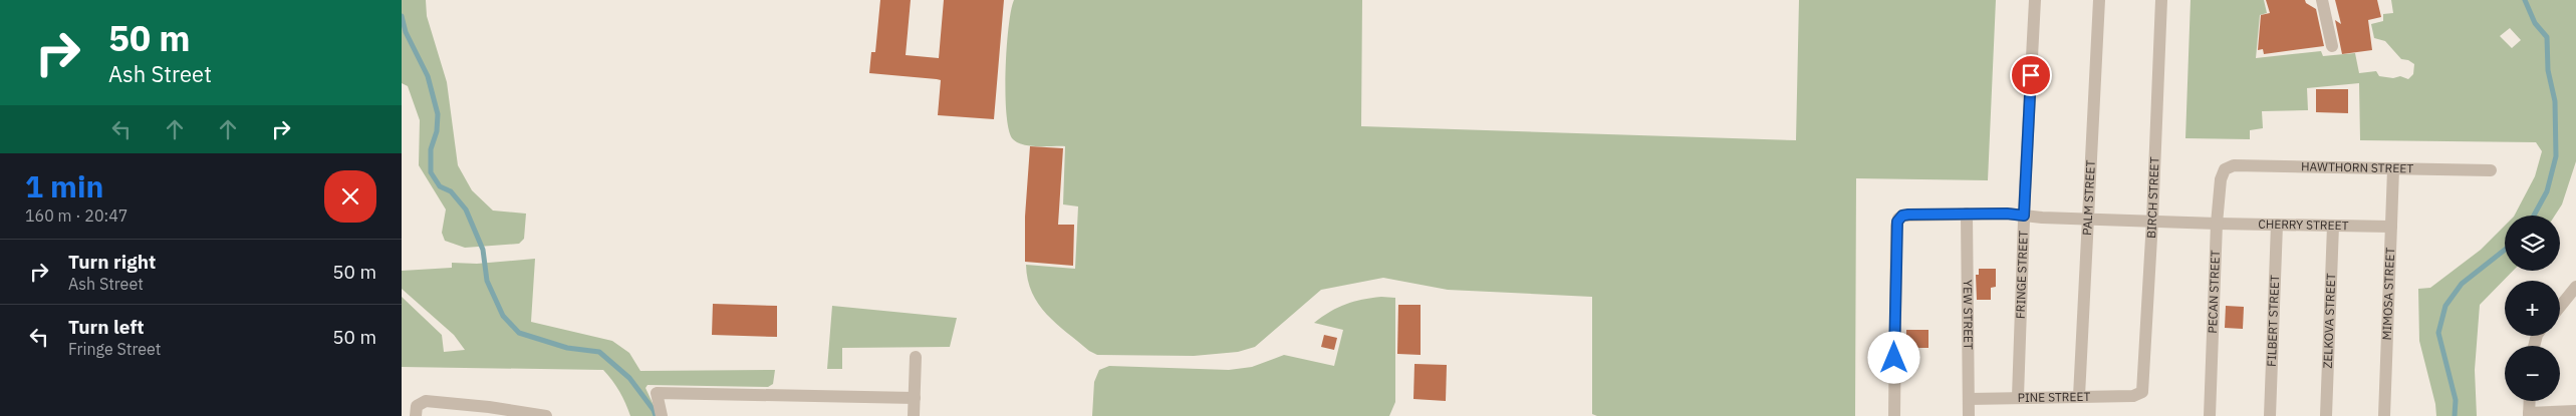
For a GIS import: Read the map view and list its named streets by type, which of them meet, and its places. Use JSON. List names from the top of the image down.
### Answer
{
  "streets": {
    "street": [
      "HAWTHORN STREET",
      "BIRCH STREET",
      "PALM STREET",
      "CHERRY STREET",
      "FRINGE STREET",
      "PECAN STREET",
      "MIMOSA STREET",
      "YEW STREET",
      "FILBERT STREET",
      "ZELKOVA STREET",
      "PINE STREET"
    ]
  },
  "crossings": [
    ["HAWTHORN STREET", "PECAN STREET"],
    ["HAWTHORN STREET", "MIMOSA STREET"],
    ["BIRCH STREET", "CHERRY STREET"],
    ["BIRCH STREET", "PINE STREET"],
    ["PALM STREET", "CHERRY STREET"],
    ["PALM STREET", "PINE STREET"],
    ["CHERRY STREET", "FRINGE STREET"],
    ["CHERRY STREET", "PECAN STREET"],
    ["CHERRY STREET", "MIMOSA STREET"],
    ["CHERRY STREET", "YEW STREET"],
    ["CHERRY STREET", "FILBERT STREET"],
    ["CHERRY STREET", "ZELKOVA STREET"],
    ["FRINGE STREET", "PINE STREET"],
    ["YEW STREET", "PINE STREET"]
  ],
  "page": {
    "turn": ["50 m", "Ash Street"],
    "heading": ["1 min", "160 m · 20:47"],
    "map_buttons": ["+", "−"],
    "list": [
      {
        "name": "Turn right",
        "note": "Ash Street",
        "value": "50 m"
      },
      {
        "name": "Turn left",
        "note": "Fringe Street",
        "value": "50 m"
      }
    ]
  }
}
